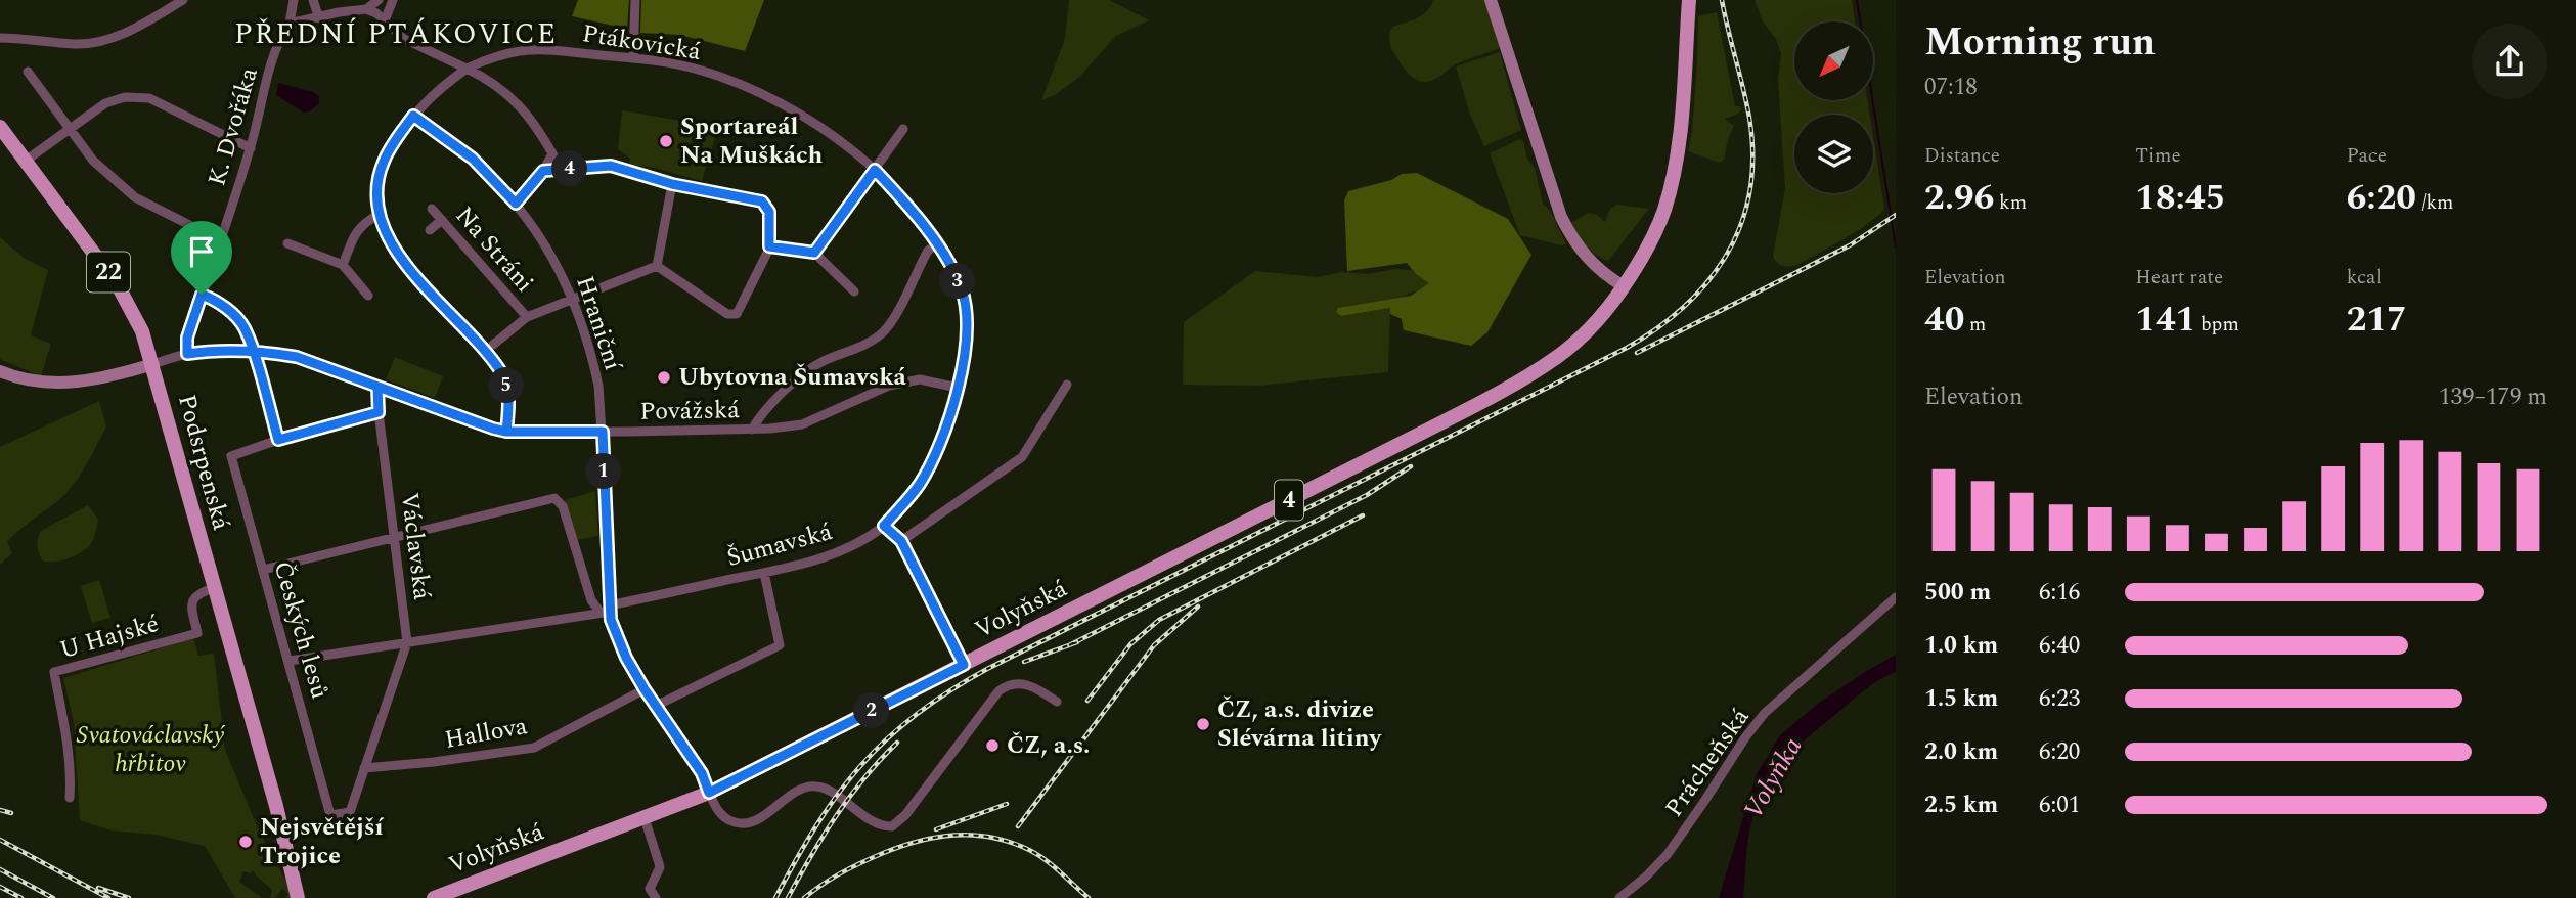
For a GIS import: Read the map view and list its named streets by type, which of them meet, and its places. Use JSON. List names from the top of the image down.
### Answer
{
  "streets": {
    "main road": [
      "22",
      "Podsrpenská",
      "4",
      "Volyňská"
    ],
    "street": [
      "Ptákovická",
      "K. Dvořáka",
      "Na Stráni",
      "Hraniční",
      "Povážská",
      "Šumavská",
      "Václavská",
      "Českých lesů",
      "U Hajské",
      "Hallova",
      "Prácheňská"
    ]
  },
  "crossings": [
    ["Ptákovická", "Hraniční"],
    ["Ptákovická", "Povážská"],
    ["Ptákovická", "Šumavská"],
    ["Na Stráni", "Hraniční"],
    ["Hraniční", "Povážská"],
    ["Hraniční", "Šumavská"],
    ["Hraniční", "Václavská"],
    ["Hraniční", "Volyňská"],
    ["Hraniční", "Hallova"],
    ["Povážská", "Šumavská"],
    ["Povážská", "Václavská"],
    ["Podsrpenská", "U Hajské"],
    ["4", "Volyňská"],
    ["Šumavská", "Václavská"],
    ["Šumavská", "Českých lesů"],
    ["Václavská", "Českých lesů"],
    ["Václavská", "Hallova"]
  ],
  "districts": ["PŘEDNÍ PTÁKOVICE"],
  "water": ["Volyňka"],
  "parks": ["Svatováclavský hřbitov"],
  "places": [
    "Sportareál Na Muškách",
    "Ubytovna Šumavská",
    "ČZ, a.s. divize Slévárna litiny",
    "ČZ, a.s.",
    "Nejsvětější Trojice"
  ],
  "north": "bottom left",
  "page": {
    "heading": ["Morning run", "07:18"],
    "stats": [
      ["Distance", "2.96 km"],
      ["Time", "18:45"],
      ["Pace", "6:20 /km"],
      ["Elevation", "40 m"],
      ["Heart rate", "141 bpm"],
      ["kcal", "217"]
    ],
    "pins": [
      "4",
      "3",
      "5",
      "1",
      "2"
    ],
    "chart": ["Elevation", "139–179 m"],
    "list": [
      {
        "name": "500 m",
        "note": "6:16"
      },
      {
        "name": "1.0 km",
        "note": "6:40"
      },
      {
        "name": "1.5 km",
        "note": "6:23"
      },
      {
        "name": "2.0 km",
        "note": "6:20"
      },
      {
        "name": "2.5 km",
        "note": "6:01"
      }
    ]
  }
}
